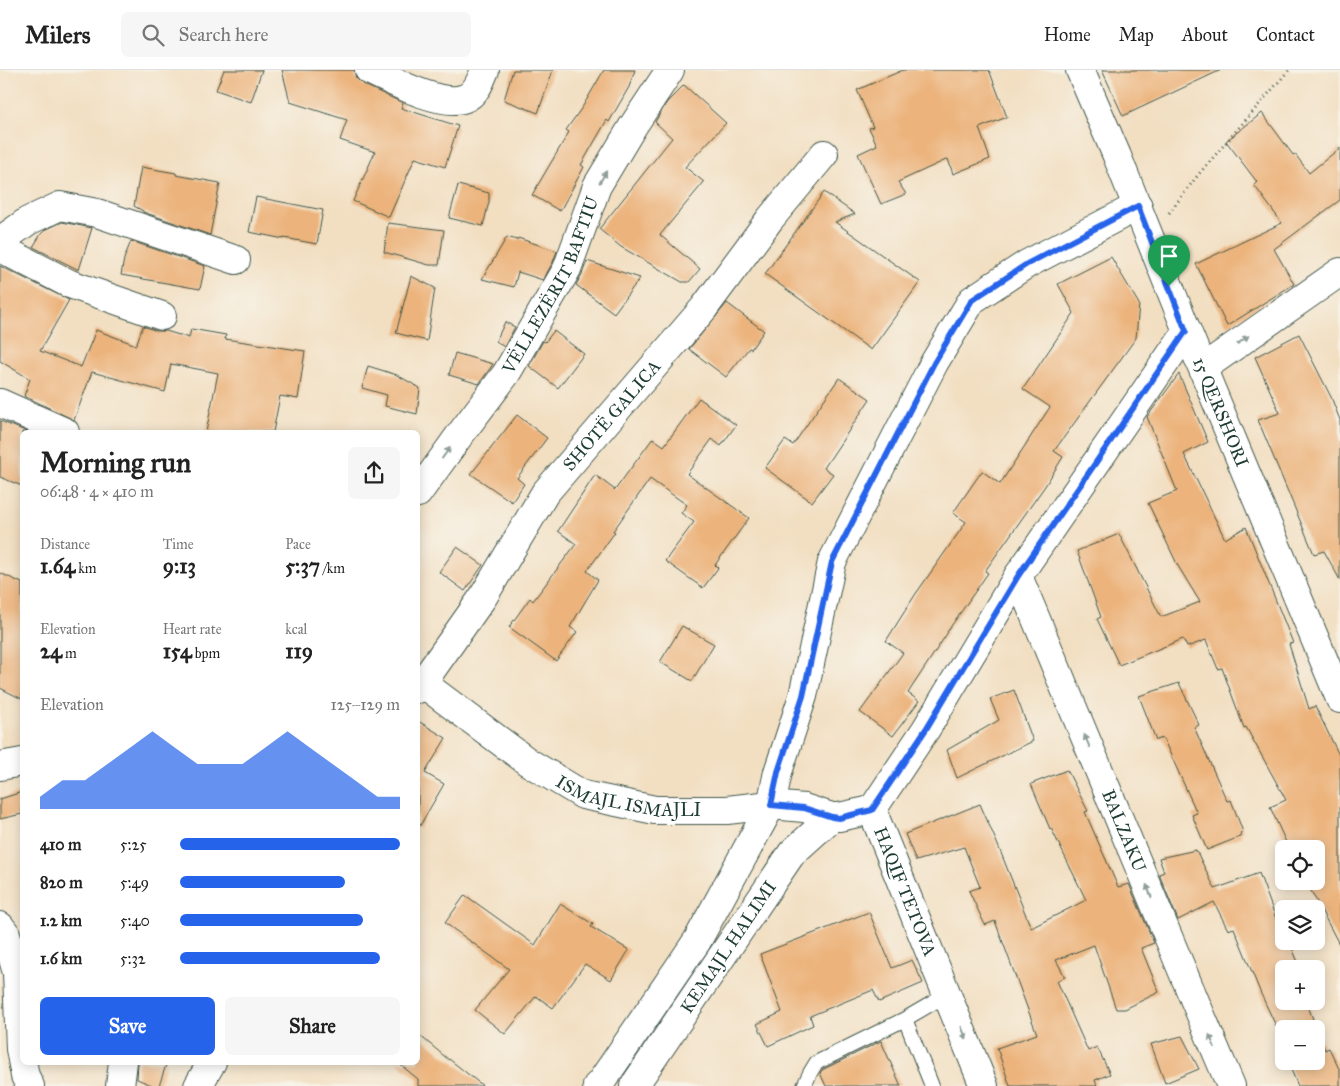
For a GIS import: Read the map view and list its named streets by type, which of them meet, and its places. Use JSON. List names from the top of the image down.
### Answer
{
  "streets": {
    "street": [
      "VËLLEZËRIT BAFTIU",
      "15 QERSHORI",
      "SHOTË GALICA",
      "ISMAJL ISMAJLI",
      "BALZAKU",
      "HAQIF TETOVA",
      "KEMAJL HALIMI"
    ]
  },
  "crossings": [
    ["15 QERSHORI", "HAQIF TETOVA"],
    ["ISMAJL ISMAJLI", "HAQIF TETOVA"],
    ["ISMAJL ISMAJLI", "KEMAJL HALIMI"],
    ["BALZAKU", "HAQIF TETOVA"]
  ],
  "one_way": ["VËLLEZËRIT BAFTIU", "BALZAKU"],
  "page": {
    "header": "Milers",
    "search": "Search here",
    "nav": [
      "Home",
      "Map",
      "About",
      "Contact"
    ],
    "heading": ["Morning run", "06:48 · 4 × 410 m"],
    "stats": [
      ["Distance", "1.64 km"],
      ["Time", "9:13"],
      ["Pace", "5:37 /km"],
      ["Elevation", "24 m"],
      ["Heart rate", "154 bpm"],
      ["kcal", "119"]
    ],
    "chart": ["Elevation", "125–129 m"],
    "list": [
      {
        "name": "410 m",
        "note": "5:25"
      },
      {
        "name": "820 m",
        "note": "5:49"
      },
      {
        "name": "1.2 km",
        "note": "5:40"
      },
      {
        "name": "1.6 km",
        "note": "5:32"
      }
    ],
    "map_buttons": ["+", "−"],
    "buttons": ["Save", "Share"]
  }
}
